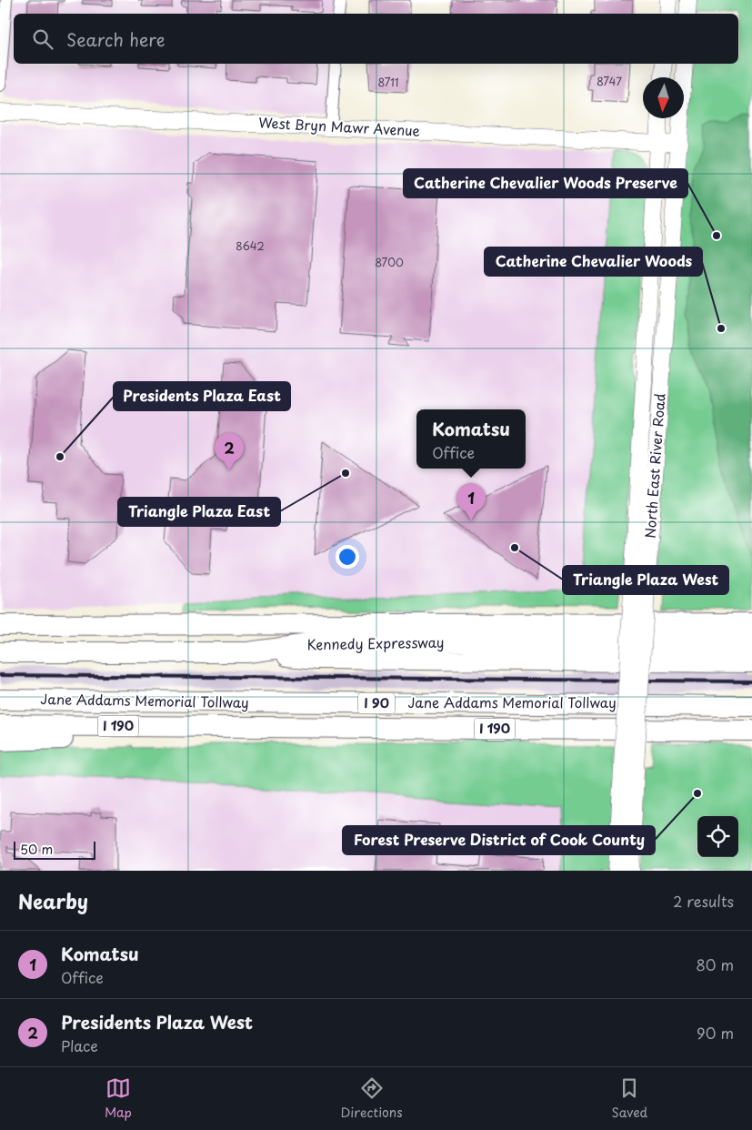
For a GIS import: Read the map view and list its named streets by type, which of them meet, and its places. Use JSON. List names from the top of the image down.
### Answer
{
  "streets": {
    "highway": [
      "Kennedy Expressway",
      "Jane Addams Memorial Tollway",
      "I 90",
      "I 190"
    ],
    "main road": ["West Bryn Mawr Avenue", "North East River Road"]
  },
  "crossings": [
    ["West Bryn Mawr Avenue", "North East River Road"]
  ],
  "places": [
    "Catherine Chevalier Woods Preserve",
    "Catherine Chevalier Woods",
    "Presidents Plaza East",
    "Triangle Plaza East",
    "Triangle Plaza West",
    "Forest Preserve District of Cook County"
  ],
  "house_numbers": [
    "8747",
    "8711",
    "8642",
    "8700"
  ],
  "scale_bar": "50 m",
  "north": "bottom",
  "page": {
    "search": "Search here",
    "popup": ["Komatsu", "Office"],
    "pins": ["2", "1"],
    "scale": "50 m",
    "heading": ["Nearby", "2 results"],
    "list": [
      {
        "mark": "1",
        "name": "Komatsu",
        "note": "Office",
        "value": "80 m"
      },
      {
        "mark": "2",
        "name": "Presidents Plaza West",
        "note": "Place",
        "value": "90 m"
      }
    ],
    "nav": ["Map", "Directions", "Saved"]
  }
}
